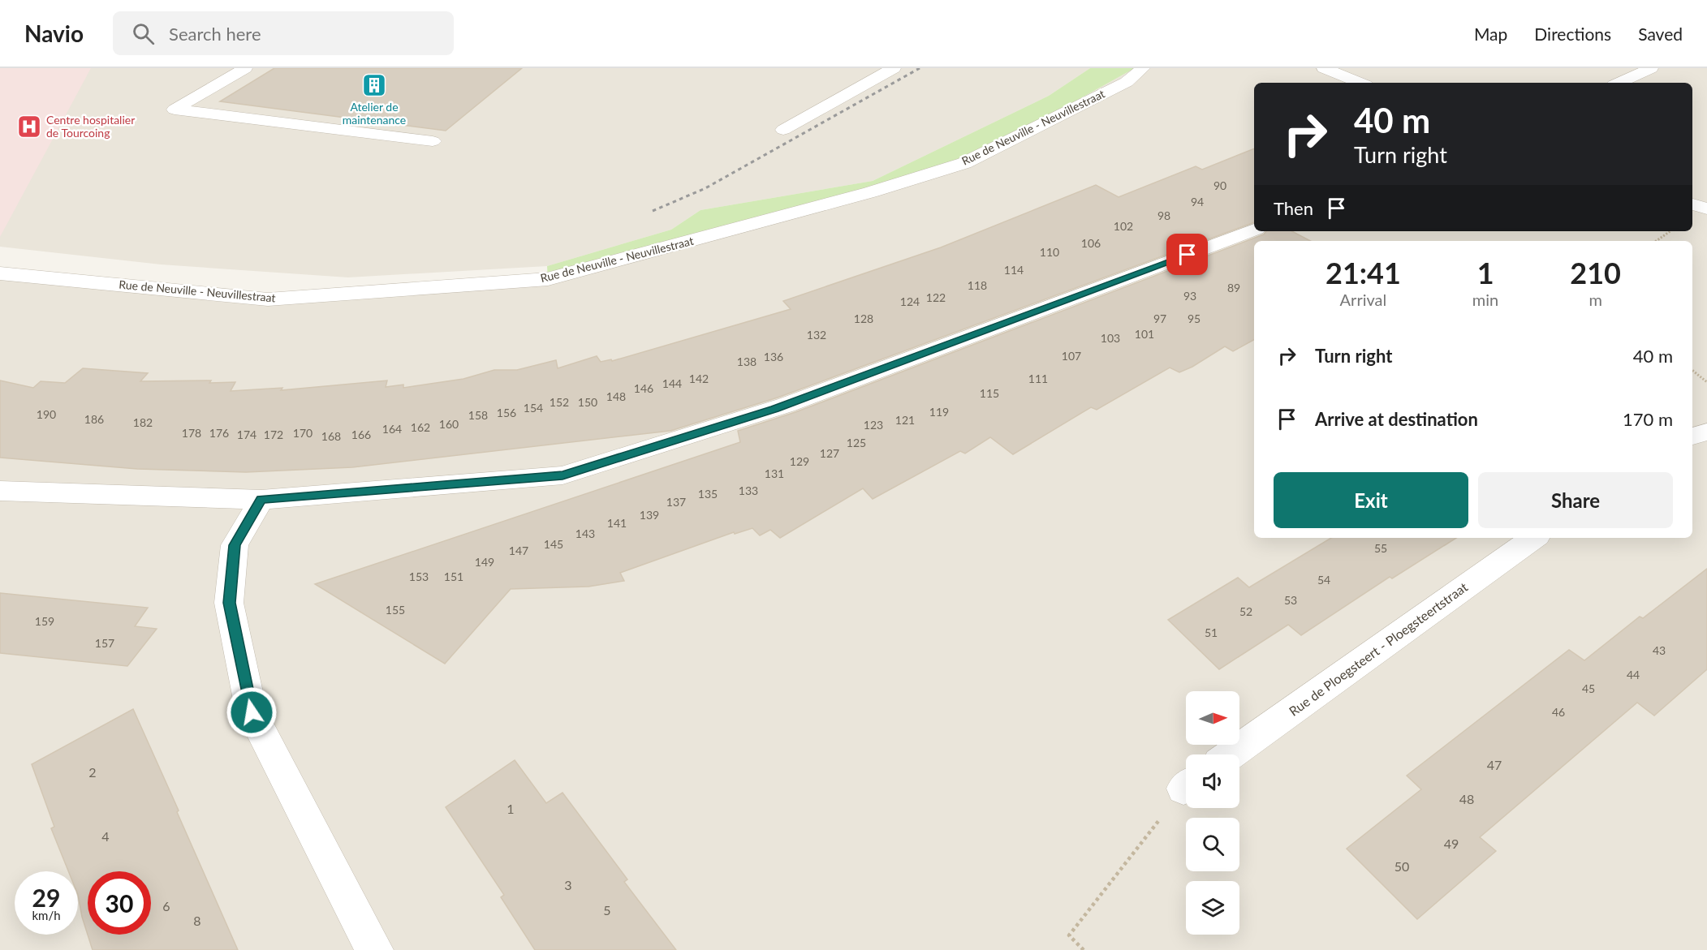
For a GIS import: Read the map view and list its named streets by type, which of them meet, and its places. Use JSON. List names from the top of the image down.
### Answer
{
  "streets": {
    "street": ["Rue de Neuville - Neuvillestraat", "Rue de Ploegsteert - Ploegsteertstraat"]
  },
  "places": {
    "building": ["Atelier de maintenance"],
    "hospital": ["Centre hospitalier de Tourcoing"]
  },
  "house_numbers": [
    "90",
    "94",
    "98",
    "102",
    "106",
    "110",
    "114",
    "118",
    "89",
    "93",
    "122",
    "124",
    "128",
    "97",
    "95",
    "101",
    "132",
    "103",
    "107",
    "136",
    "138",
    "142",
    "111",
    "144",
    "146",
    "115",
    "148",
    "152",
    "150",
    "154",
    "119",
    "156",
    "190",
    "158",
    "186",
    "121",
    "182",
    "160",
    "123",
    "162",
    "164",
    "178",
    "176",
    "170",
    "174",
    "172",
    "166",
    "168",
    "125",
    "127",
    "129",
    "131",
    "133",
    "135",
    "137",
    "139",
    "141",
    "143",
    "145",
    "55",
    "147",
    "149",
    "153",
    "151",
    "54",
    "53",
    "155",
    "52",
    "159",
    "51",
    "157",
    "43",
    "44",
    "45",
    "46",
    "47",
    "2",
    "48",
    "1",
    "4",
    "49",
    "50",
    "3",
    "6",
    "5",
    "8"
  ],
  "north": "right",
  "page": {
    "header": "Navio",
    "search": "Search here",
    "nav": ["Map", "Directions", "Saved"],
    "turn": ["40 m", "Turn right"],
    "then": "Then",
    "eta": [
      "21:41",
      "Arrival",
      "1",
      "min",
      "210",
      "m"
    ],
    "list": [
      {
        "name": "Turn right",
        "value": "40 m"
      },
      {
        "name": "Arrive at destination",
        "value": "170 m"
      }
    ],
    "buttons": ["Exit", "Share"],
    "speed": "29 km/h",
    "limit": "30"
  }
}
